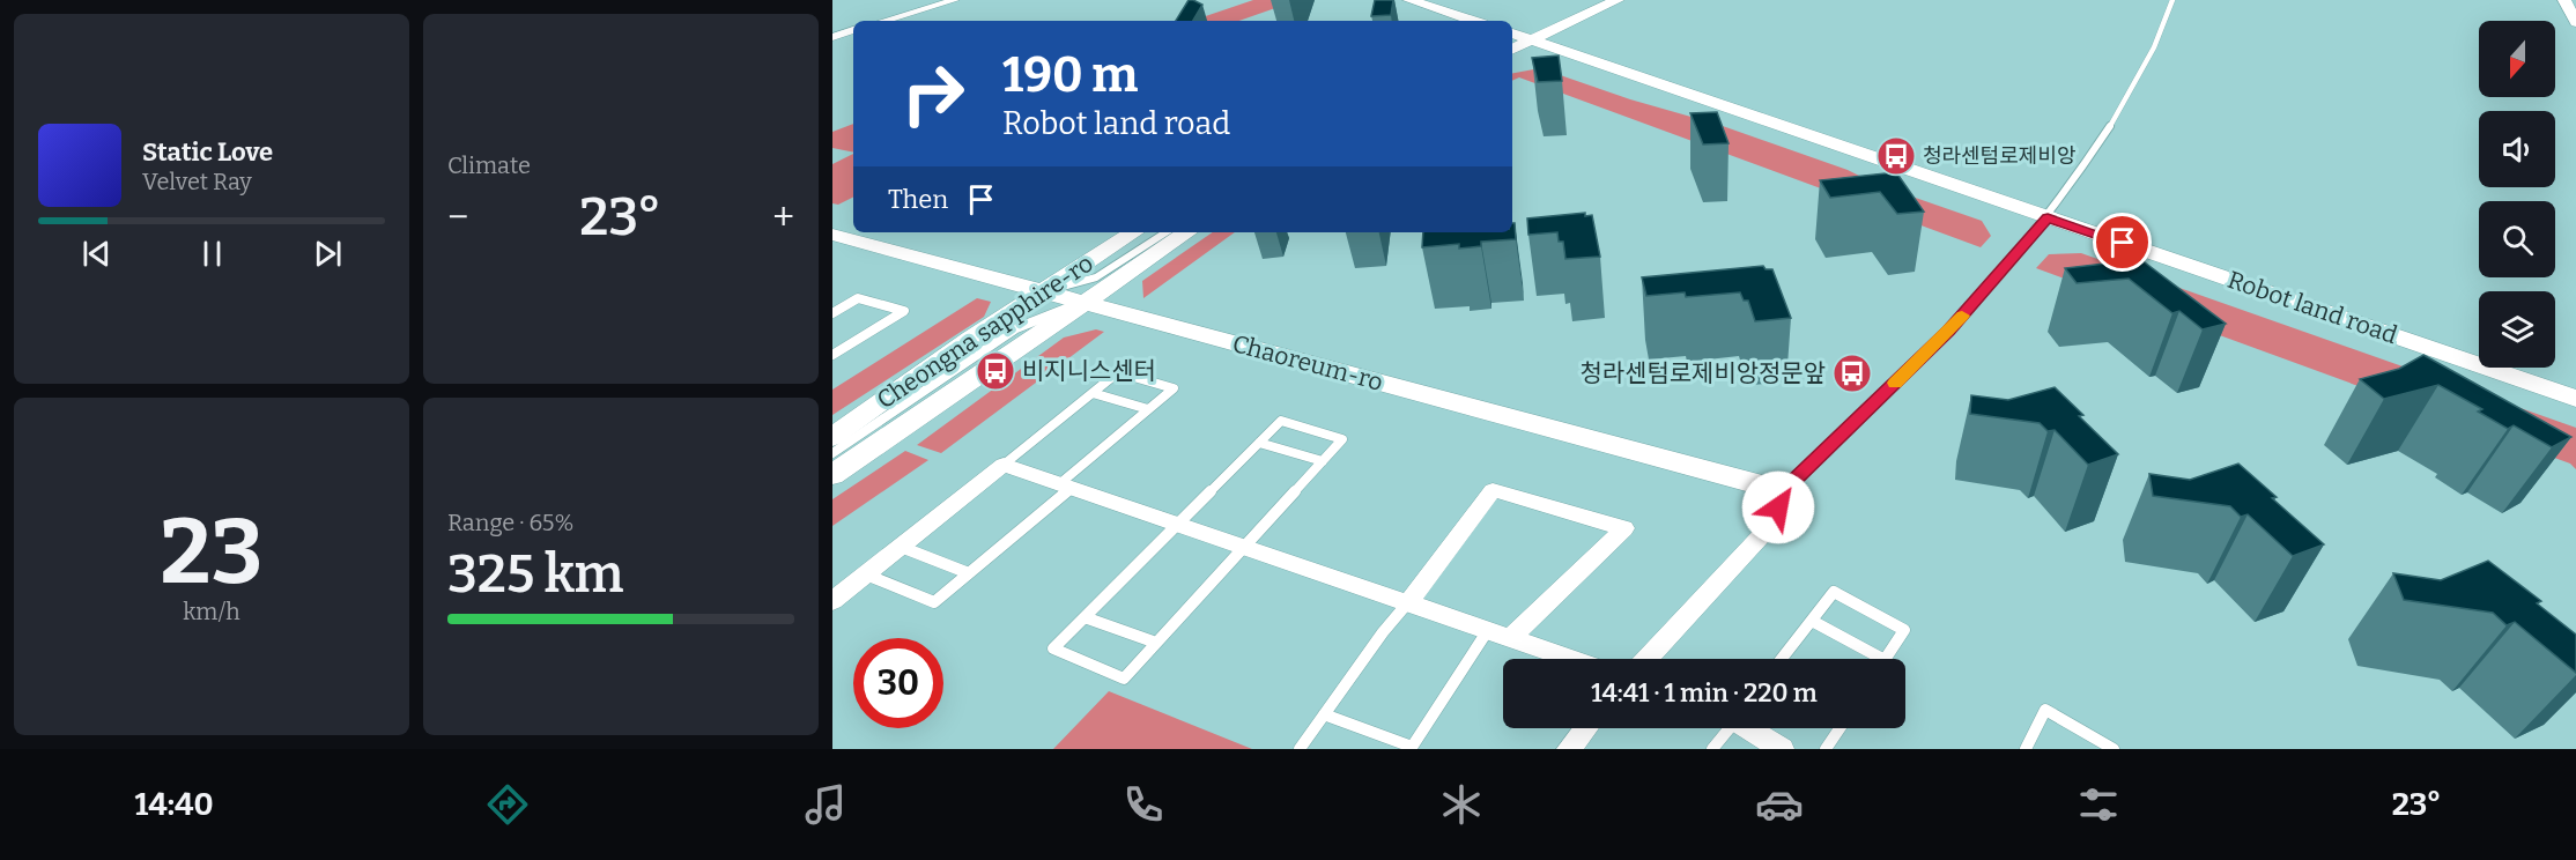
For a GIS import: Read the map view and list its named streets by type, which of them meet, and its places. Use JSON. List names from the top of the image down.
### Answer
{
  "streets": {
    "main road": ["Robot land road", "Cheongna sapphire-ro", "Chaoreum-ro"]
  },
  "crossings": [
    ["Cheongna sapphire-ro", "Chaoreum-ro"]
  ],
  "places": {
    "bus stop": ["청라센텀로제비앙", "비지니스센터", "청라센텀로제비앙정문앞"]
  },
  "north": "bottom",
  "page": {
    "tile": [
      "Climate",
      ["23", "km/h"],
      ["Range · 65%", "325 km"]
    ],
    "turn": ["190 m", "Robot land road"],
    "song": ["Static Love", "Velvet Ray"],
    "then": "Then",
    "heat": ["−", "23°", "+"],
    "limit": "30",
    "trip": "14:41 · 1 min · 220 m",
    "tabs": ["14:40", "23°"]
  }
}
